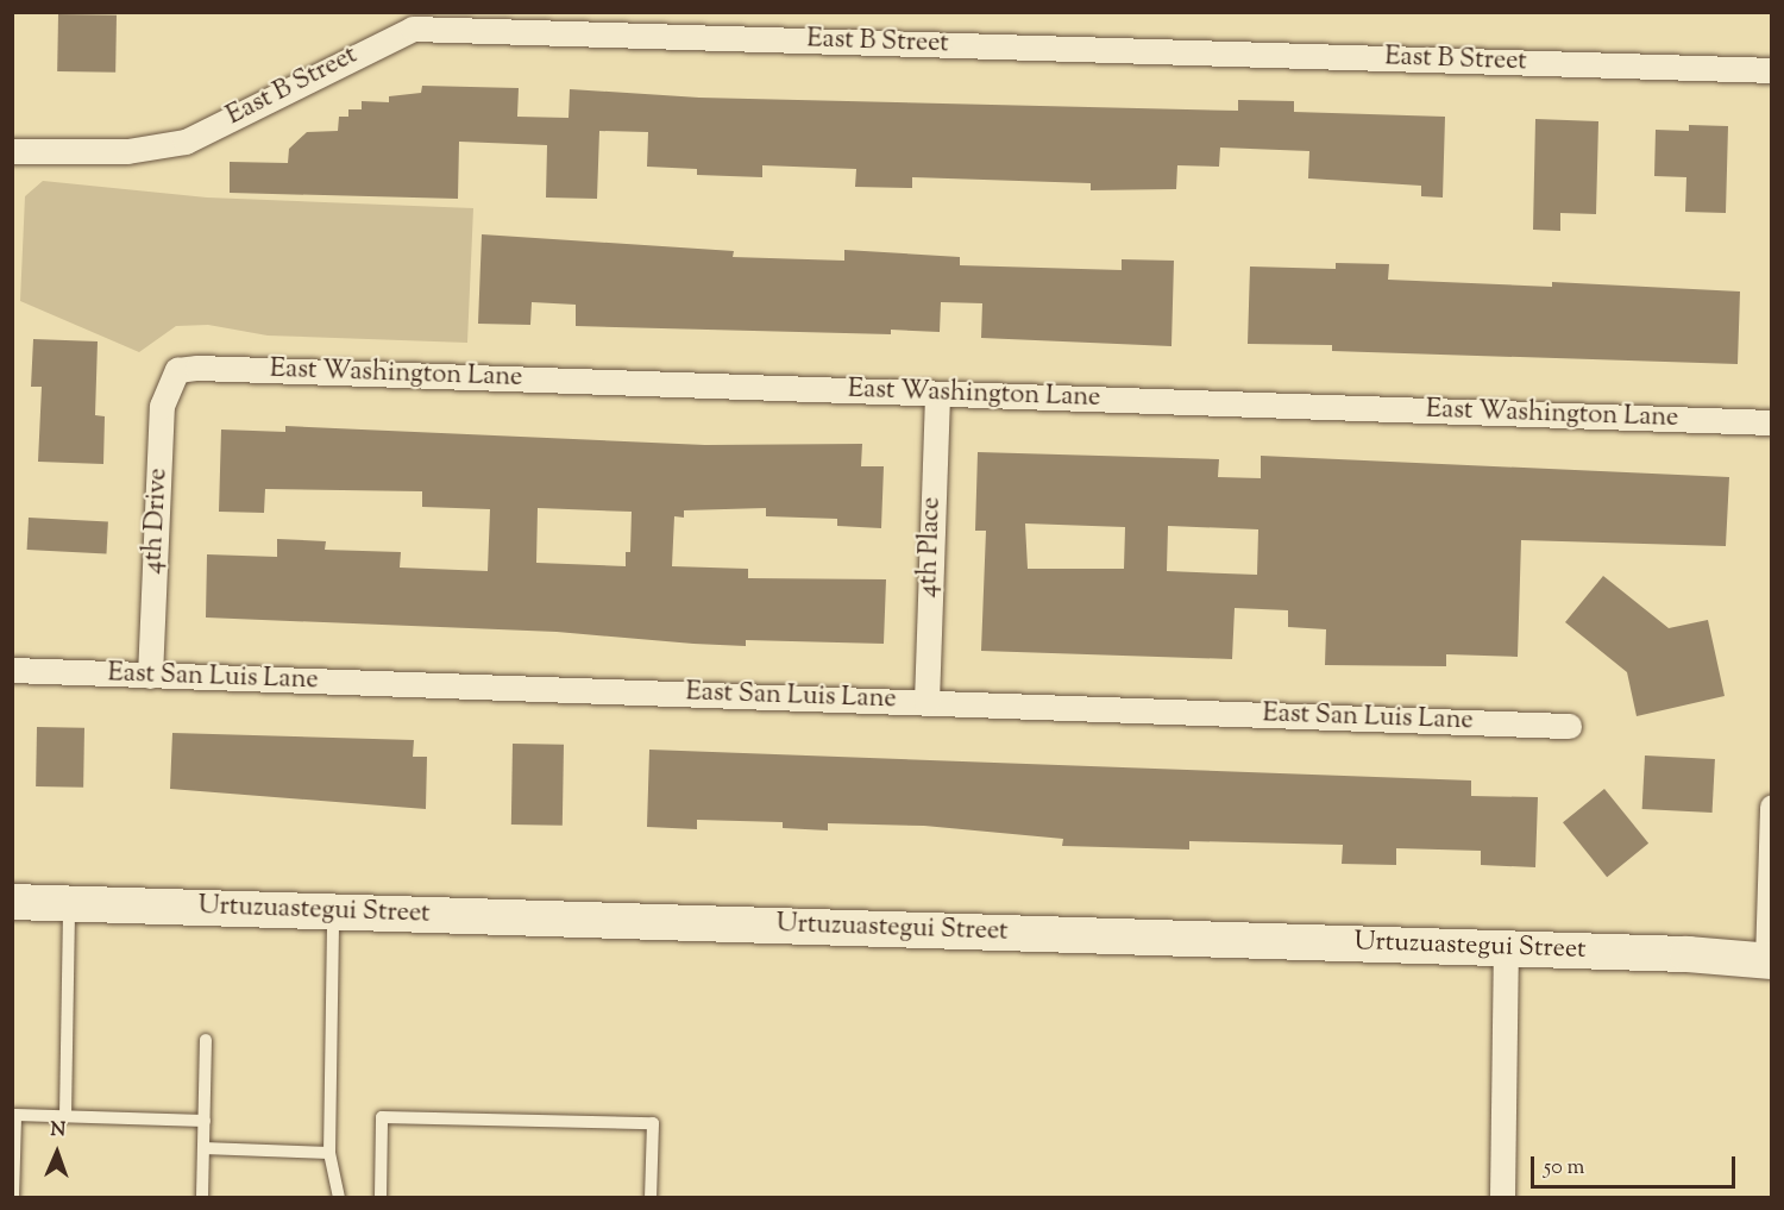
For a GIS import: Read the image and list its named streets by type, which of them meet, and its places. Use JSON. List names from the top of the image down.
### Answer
{
  "streets": {
    "main road": ["Urtuzuastegui Street"],
    "street": [
      "East B Street",
      "East Washington Lane",
      "4th Drive",
      "4th Place",
      "East San Luis Lane"
    ]
  },
  "crossings": [
    ["East Washington Lane", "4th Drive"],
    ["East Washington Lane", "4th Place"],
    ["4th Drive", "East San Luis Lane"],
    ["4th Place", "East San Luis Lane"]
  ],
  "scale_bar": "50 m",
  "north": "top"
}
